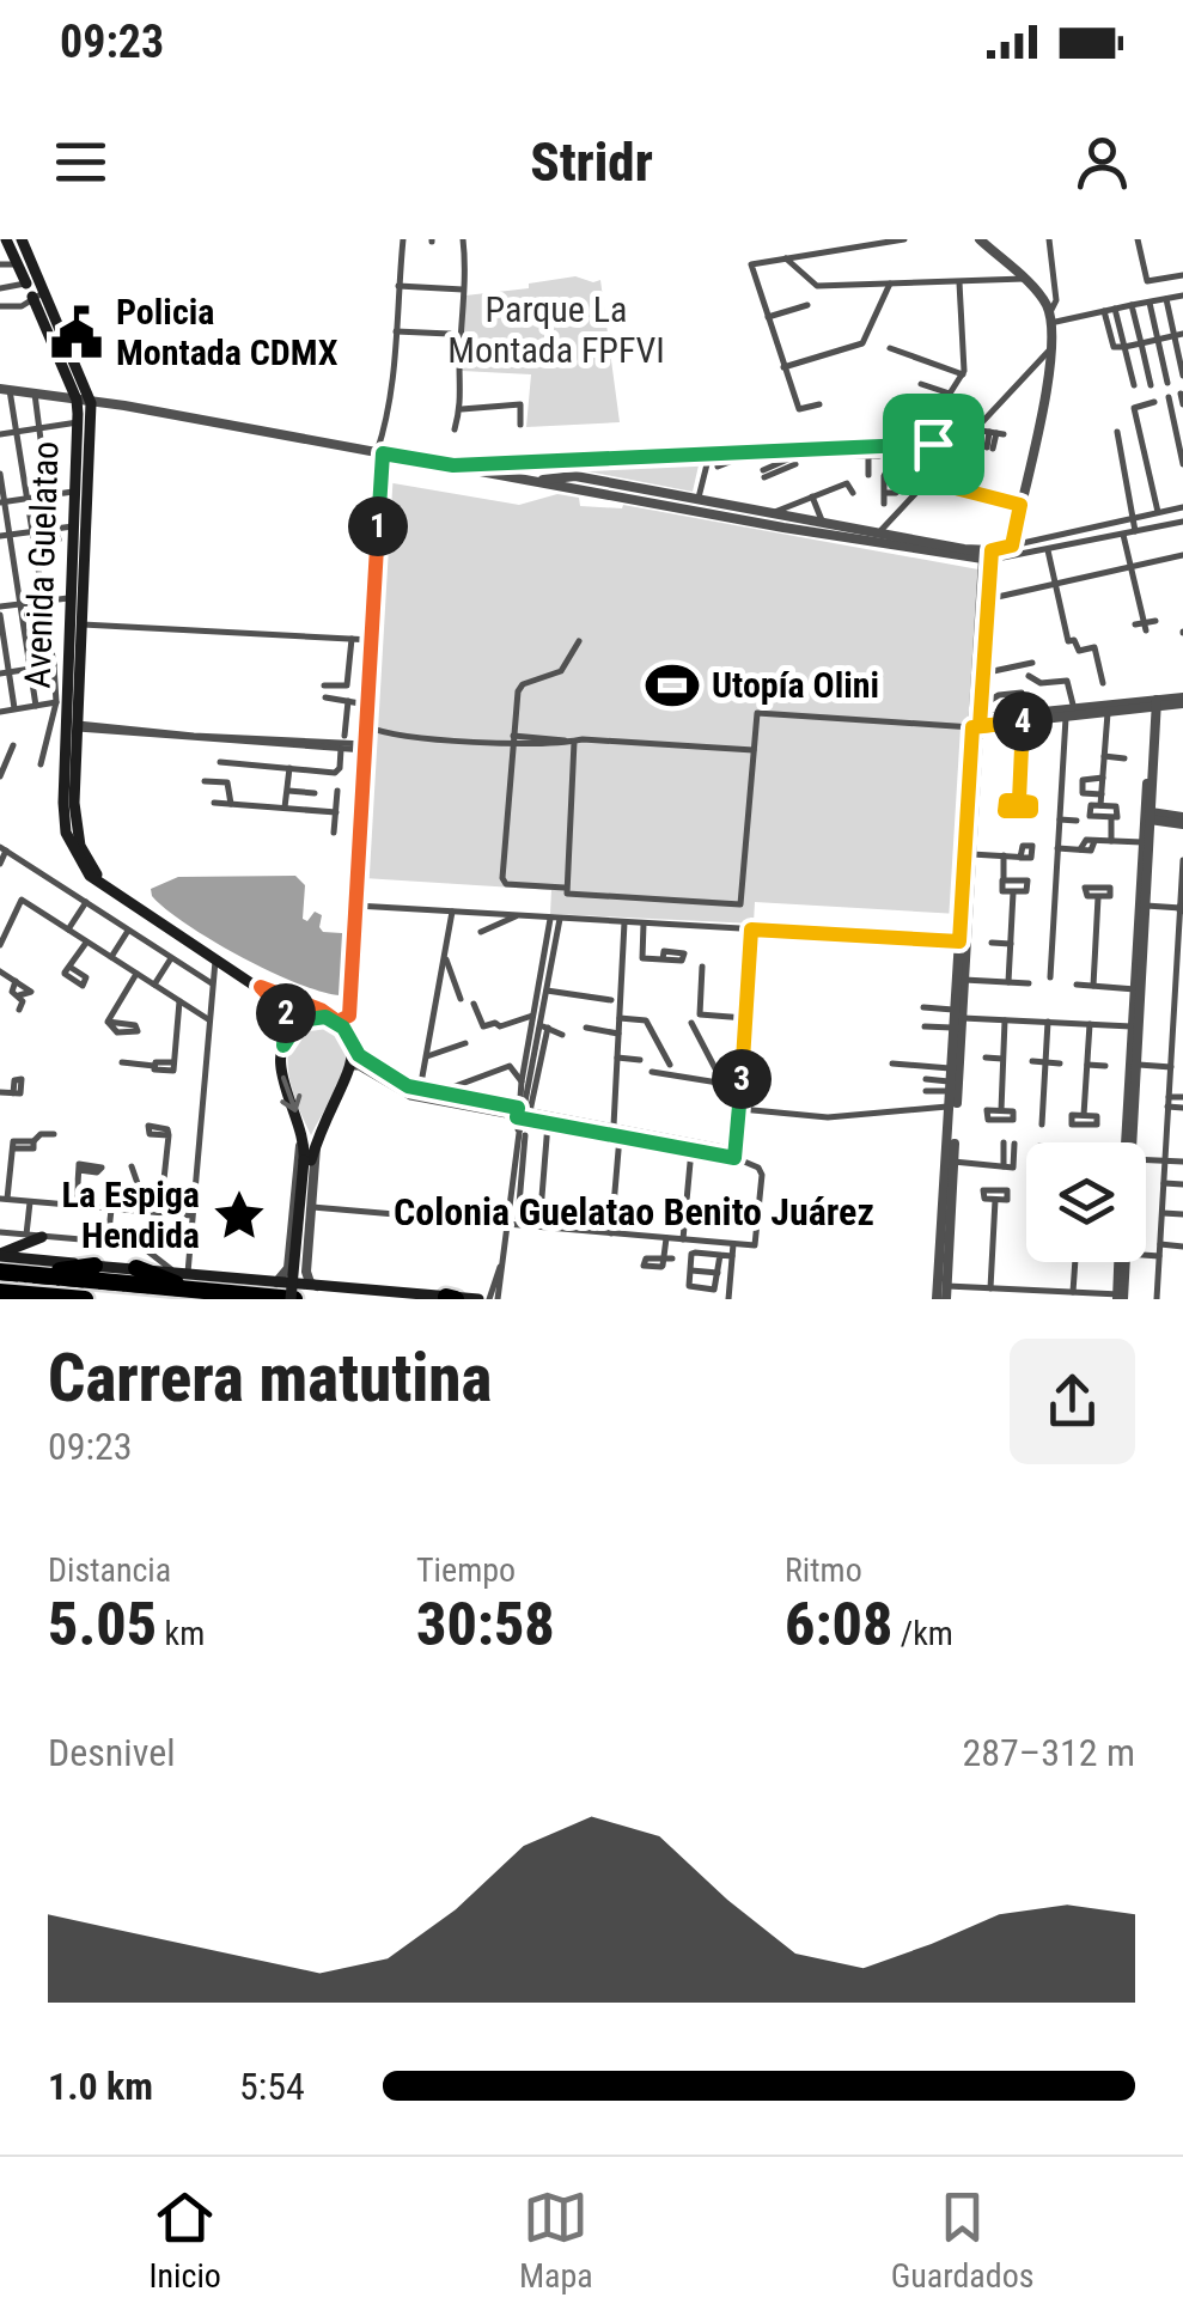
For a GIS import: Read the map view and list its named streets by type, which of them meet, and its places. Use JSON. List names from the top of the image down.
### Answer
{
  "streets": {
    "main road": ["Avenida Guelatao"]
  },
  "districts": ["Colonia Guelatao Benito Juárez"],
  "parks": ["Parque La Montada FPFVI"],
  "places": {
    "public building": ["Policia Montada CDMX"],
    "sports": ["Utopía Olini"],
    "place": ["La Espiga Hendida"]
  },
  "page": {
    "status": "09:23",
    "header": "Stridr",
    "pins": [
      "1",
      "4",
      "2",
      "3"
    ],
    "heading": ["Carrera matutina", "09:23"],
    "stats": [
      ["Distancia", "5.05 km"],
      ["Tiempo", "30:58"],
      ["Ritmo", "6:08 /km"]
    ],
    "chart": ["Desnivel", "287–312 m"],
    "list": [
      {
        "name": "1.0 km",
        "note": "5:54"
      }
    ],
    "tabs": ["Inicio", "Mapa", "Guardados"]
  }
}
